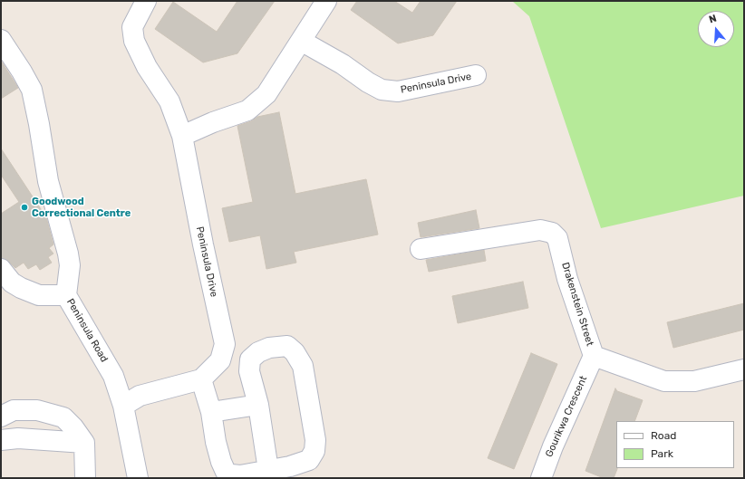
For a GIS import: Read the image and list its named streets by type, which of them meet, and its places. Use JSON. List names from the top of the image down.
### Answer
{
  "streets": {
    "street": [
      "Peninsula Drive",
      "Drakenstein Street",
      "Peninsula Road",
      "Gourikwa Crescent"
    ]
  },
  "crossings": [
    ["Drakenstein Street", "Gourikwa Crescent"]
  ],
  "places": ["Goodwood Correctional Centre"],
  "legend": ["Road", "Park"],
  "north": "top"
}
